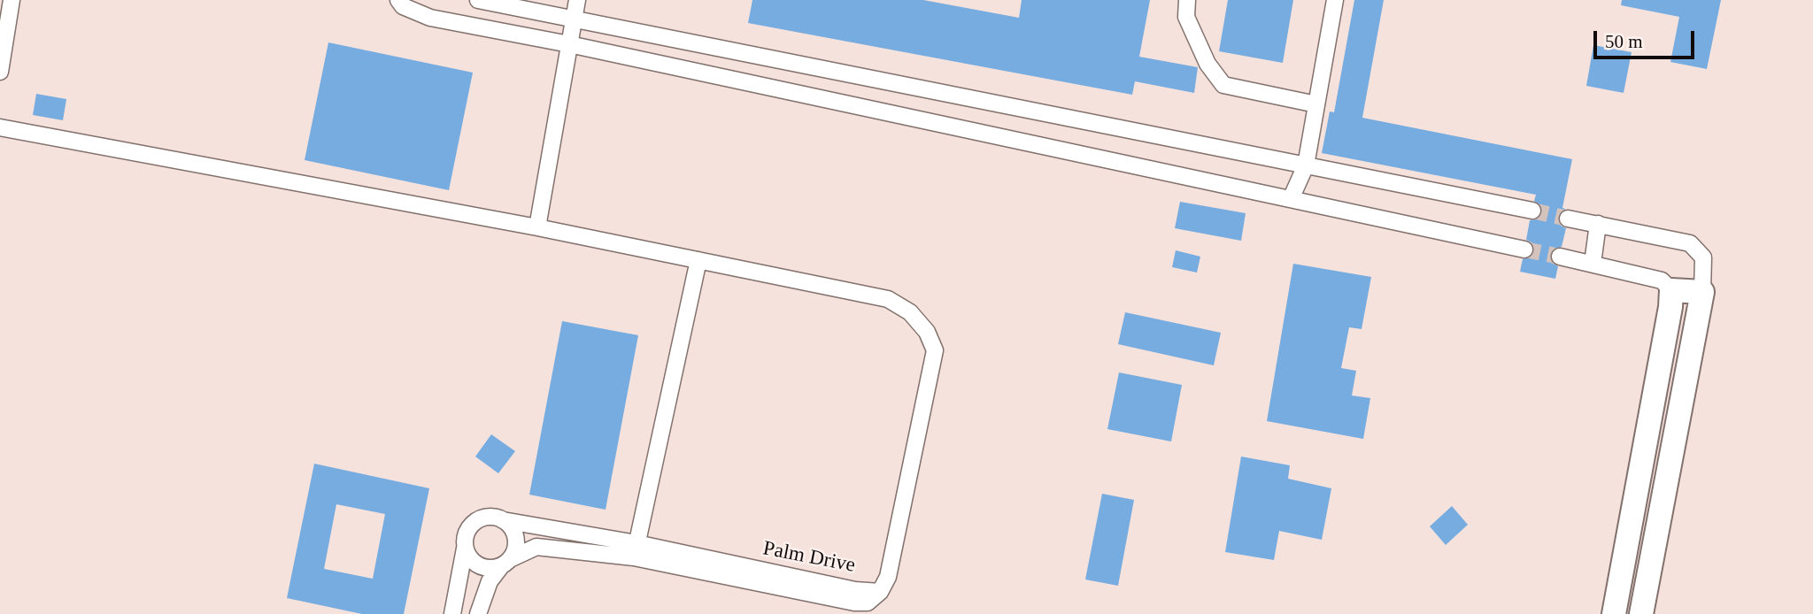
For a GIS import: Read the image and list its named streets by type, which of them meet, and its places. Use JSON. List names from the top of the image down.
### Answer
{
  "streets": {
    "street": ["Palm Drive"]
  },
  "scale_bar": "50 m"
}
